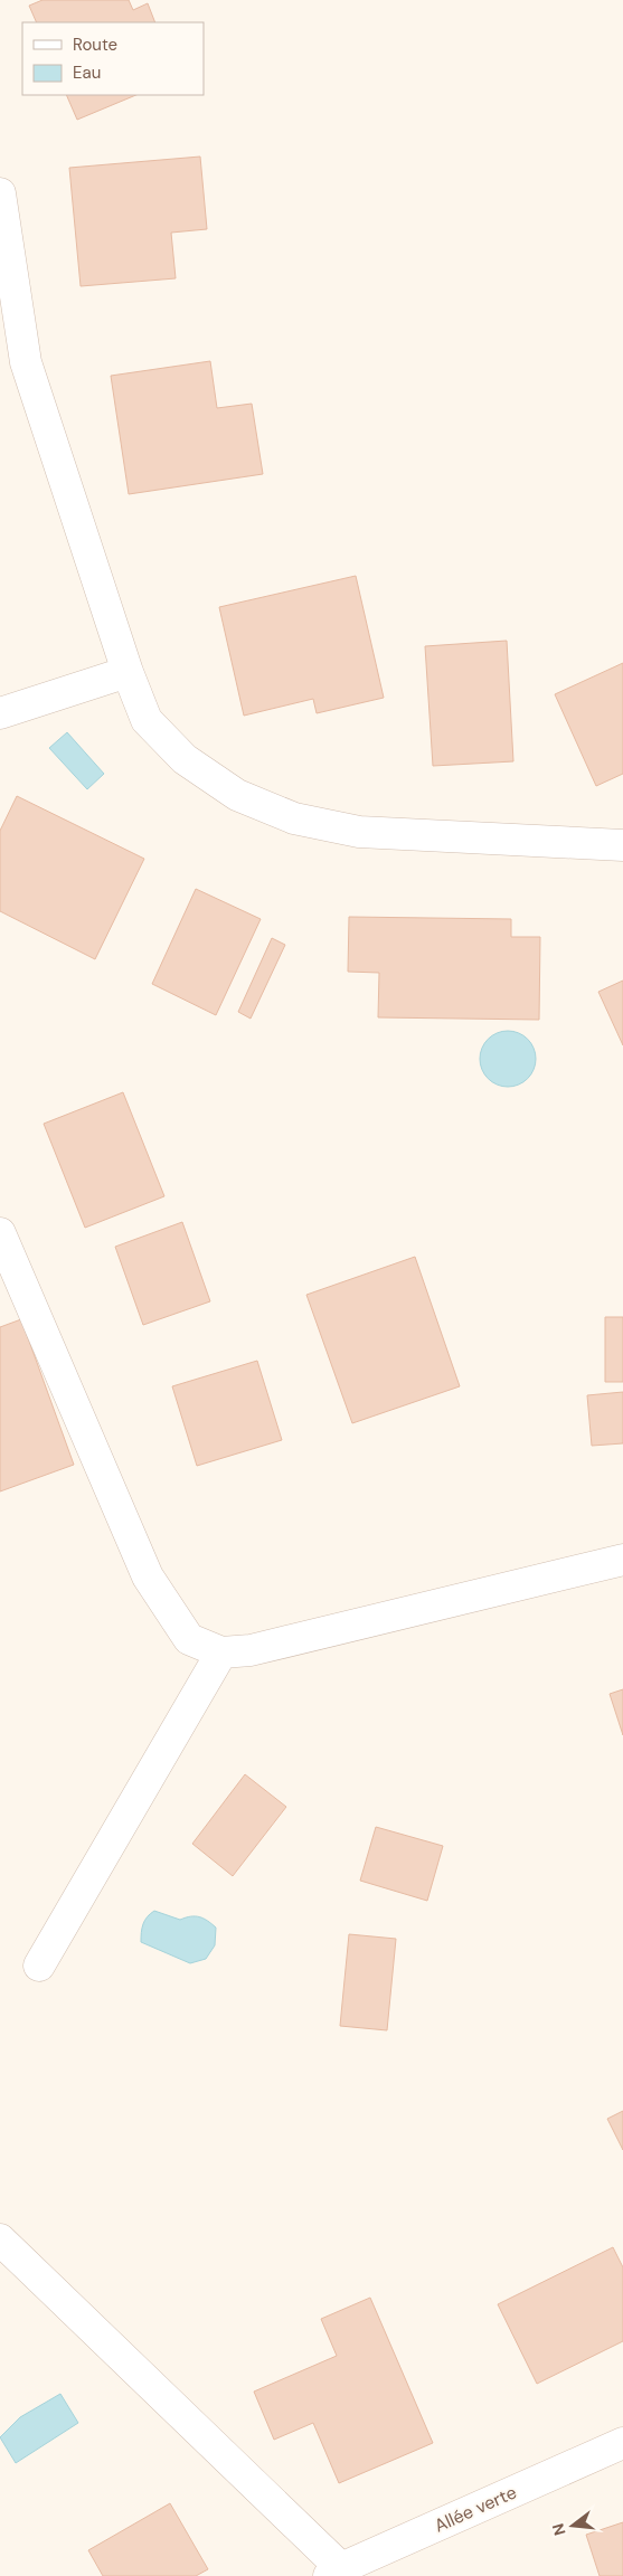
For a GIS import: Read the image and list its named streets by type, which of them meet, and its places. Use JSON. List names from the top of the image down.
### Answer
{
  "streets": {
    "street": ["Allée verte"]
  },
  "legend": ["Route", "Eau"],
  "north": "left"
}
